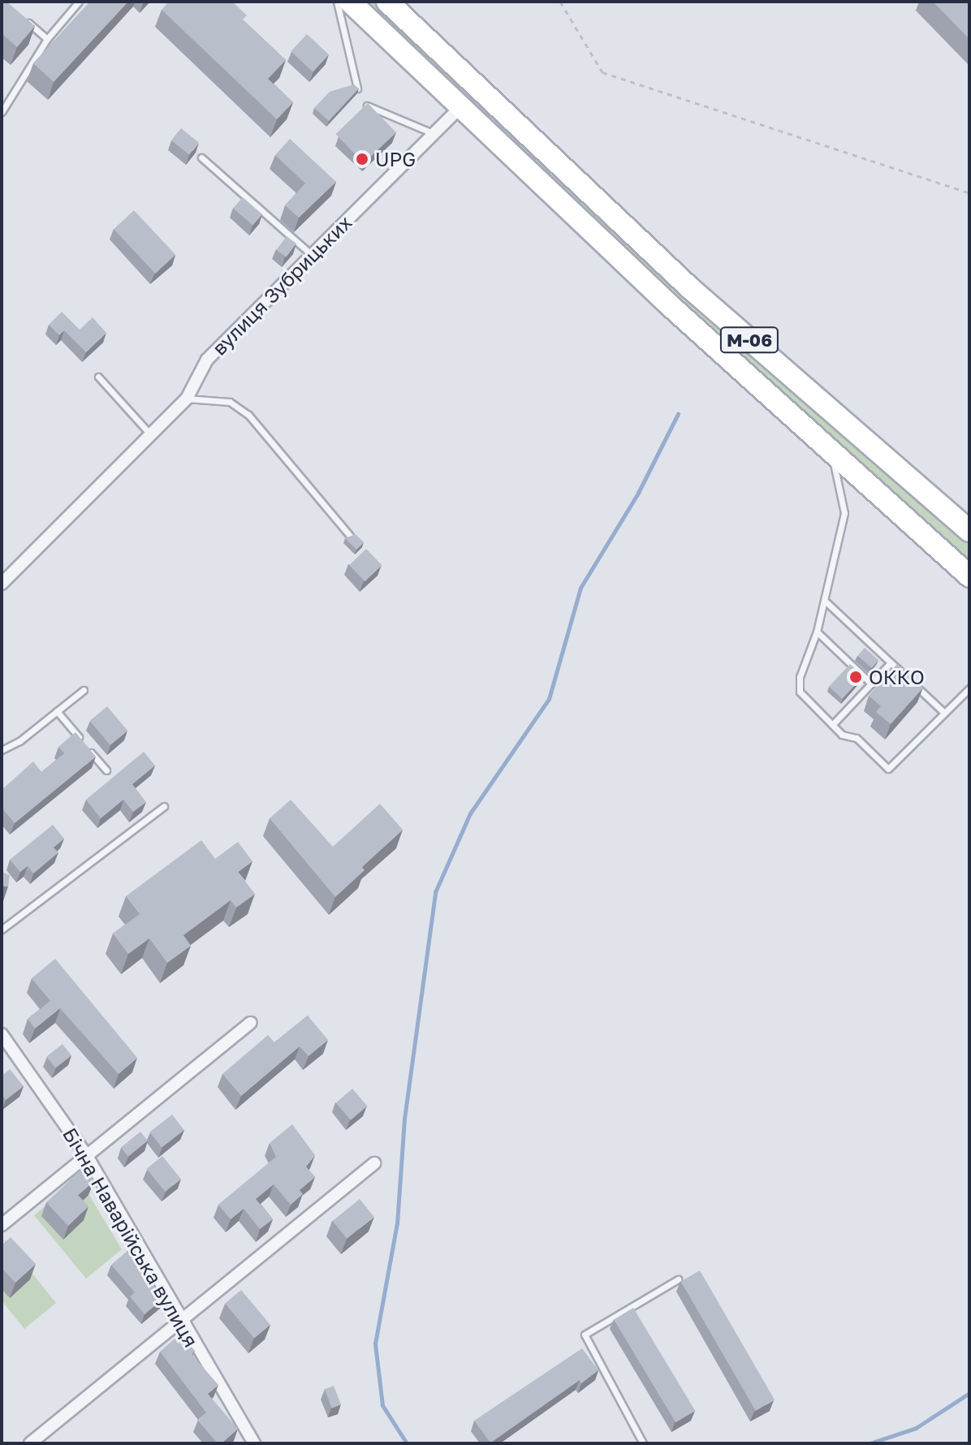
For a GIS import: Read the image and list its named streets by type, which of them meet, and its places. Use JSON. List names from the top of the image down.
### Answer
{
  "streets": {
    "highway": ["М-06"],
    "street": ["вулиця Зубрицьких", "Бічна Наварійська вулиця"]
  },
  "crossings": [
    ["вулиця Зубрицьких", "М-06"]
  ],
  "places": ["UPG", "ОККО"]
}
